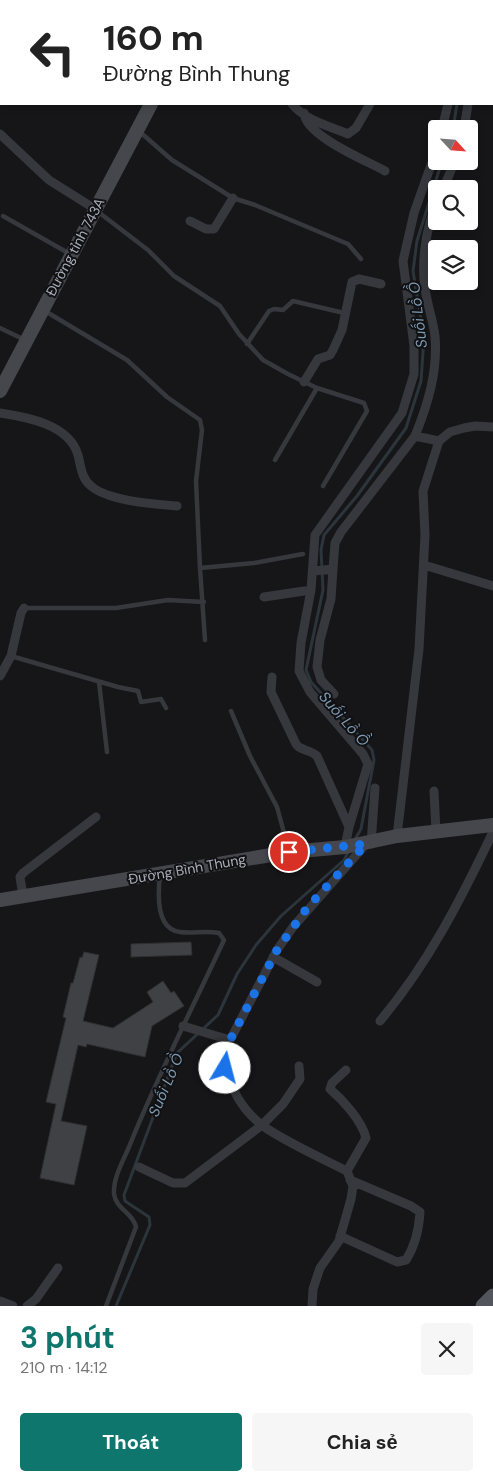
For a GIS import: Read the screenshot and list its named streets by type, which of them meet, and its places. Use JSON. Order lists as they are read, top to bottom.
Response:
{
  "streets": {
    "street": ["Đường tỉnh 743A", "Đường Bình Thung"]
  },
  "water": ["Suối Lồ Ồ"],
  "north": "bottom right",
  "page": {
    "turn": ["160 m", "Đường Bình Thung"],
    "heading": ["3 phút", "210 m · 14:12"],
    "buttons": ["Thoát", "Chia sẻ"]
  }
}
